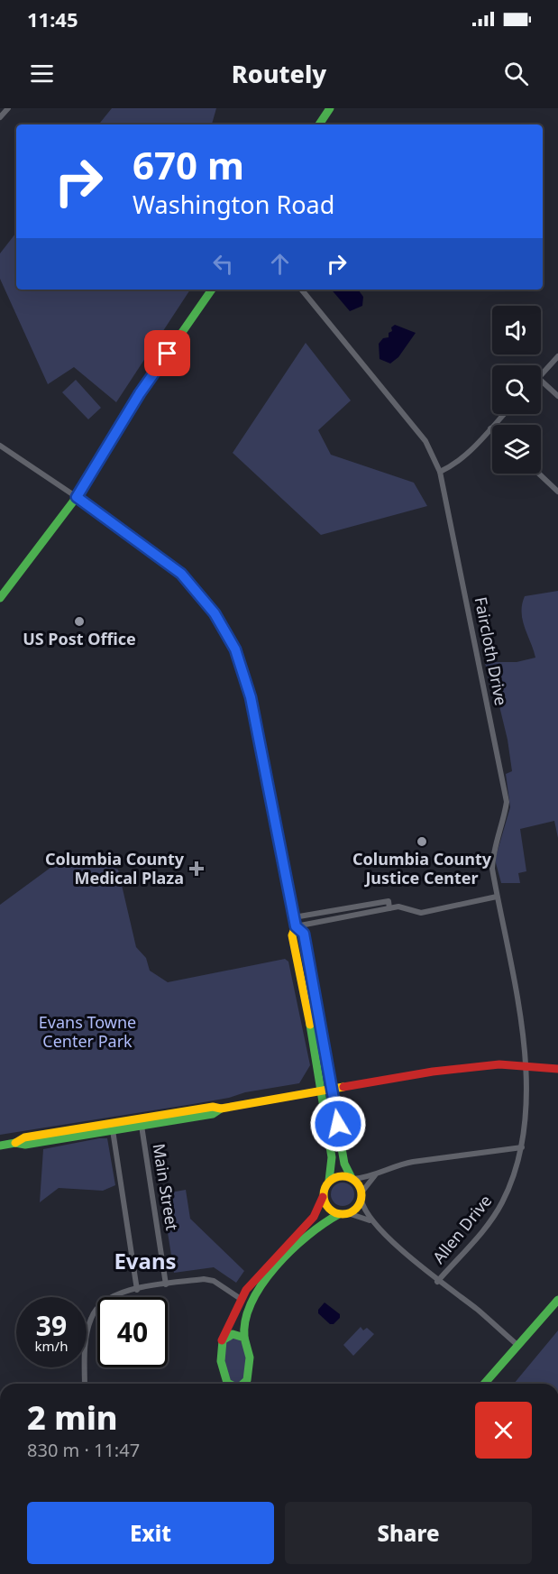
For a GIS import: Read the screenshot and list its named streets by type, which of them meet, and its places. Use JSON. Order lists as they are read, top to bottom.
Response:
{
  "streets": {
    "street": ["Faircloth Drive", "Main Street", "Allen Drive"]
  },
  "crossings": [
    ["Faircloth Drive", "Allen Drive"]
  ],
  "districts": ["Evans"],
  "parks": ["Evans Towne Center Park"],
  "places": {
    "other": ["US Post Office", "Columbia County Justice Center"],
    "health": ["Columbia County Medical Plaza"]
  },
  "page": {
    "status": "11:45",
    "header": "Routely",
    "turn": ["670 m", "Washington Road"],
    "speed": "39 km/h",
    "limit": "40",
    "heading": ["2 min", "830 m · 11:47"],
    "buttons": ["Exit", "Share"]
  }
}
